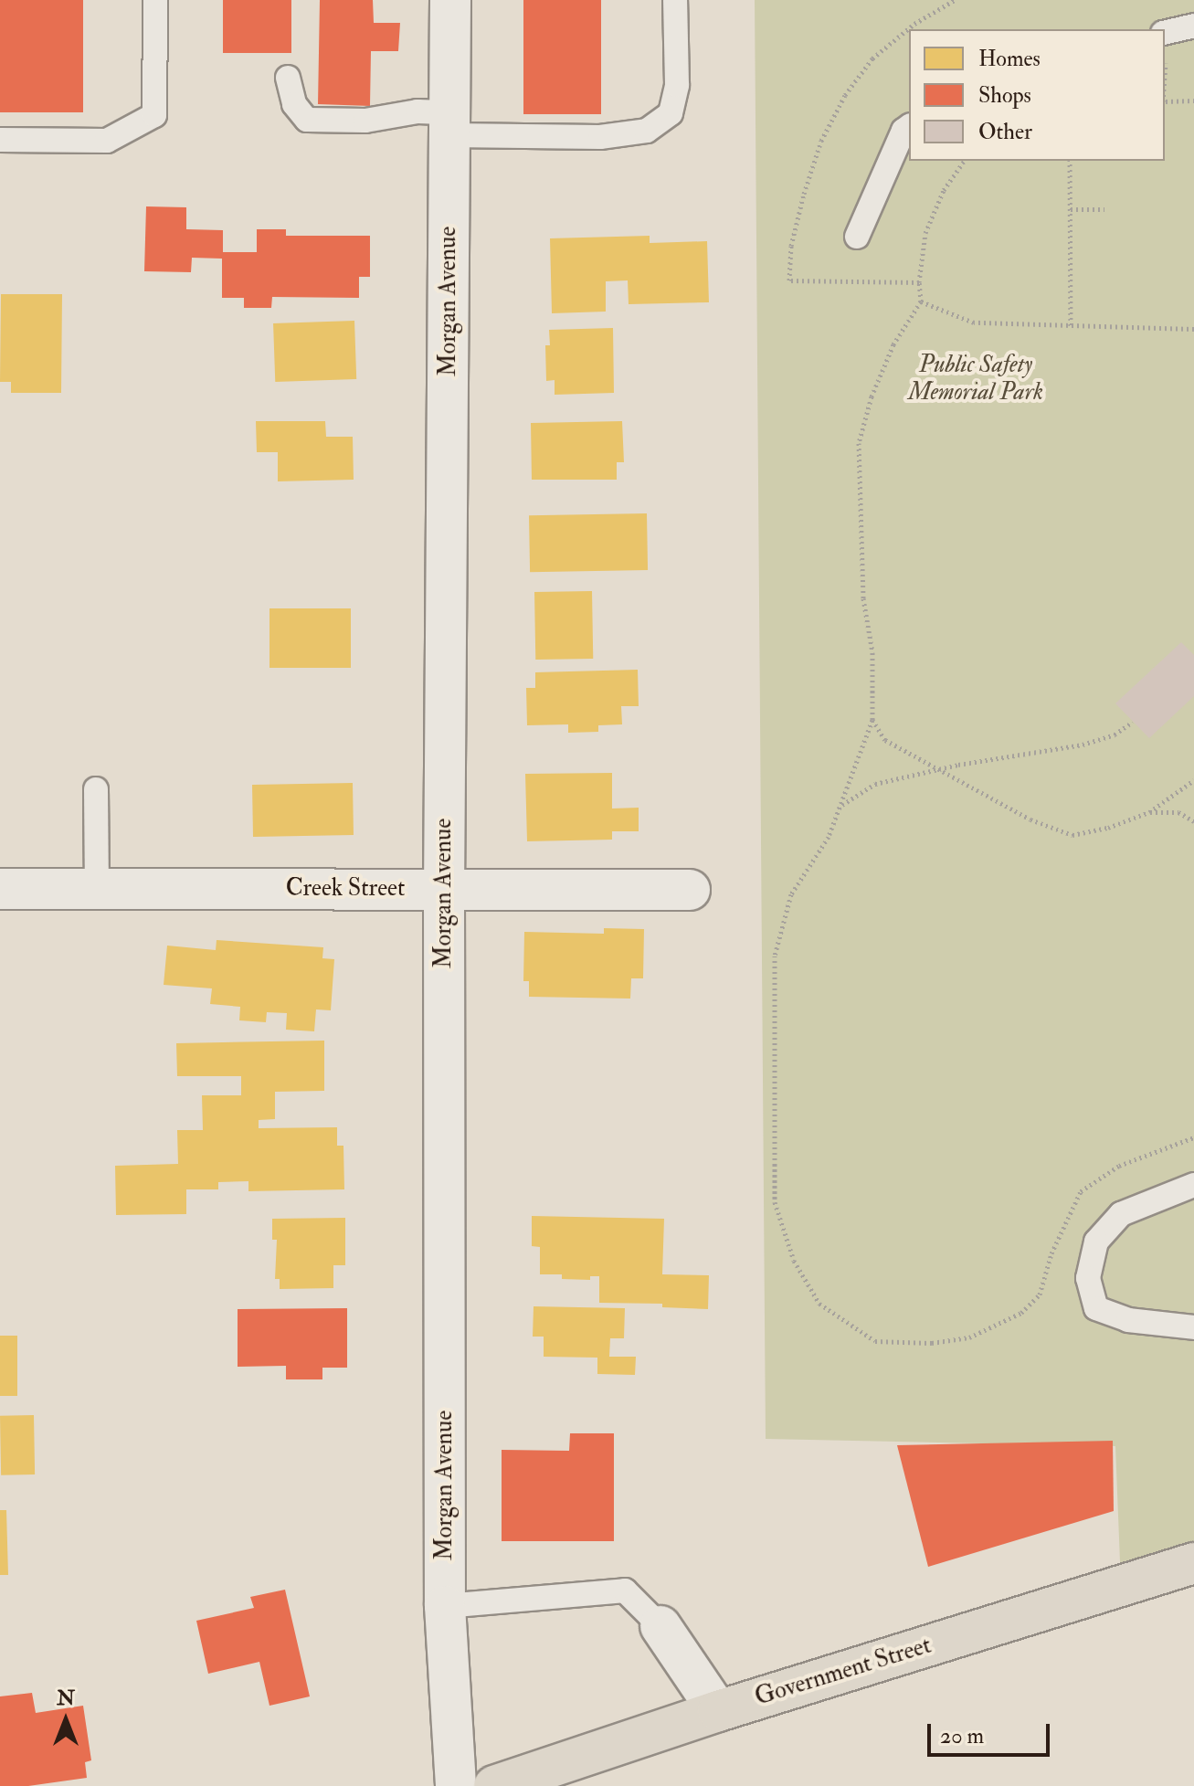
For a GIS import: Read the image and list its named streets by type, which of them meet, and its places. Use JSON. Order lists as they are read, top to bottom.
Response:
{
  "streets": {
    "main road": ["Government Street"],
    "street": ["Morgan Avenue", "Creek Street"]
  },
  "crossings": [
    ["Morgan Avenue", "Creek Street"]
  ],
  "parks": ["Public Safety Memorial Park"],
  "legend": ["Homes", "Shops", "Other"],
  "scale_bar": "20 m",
  "north": "top"
}
